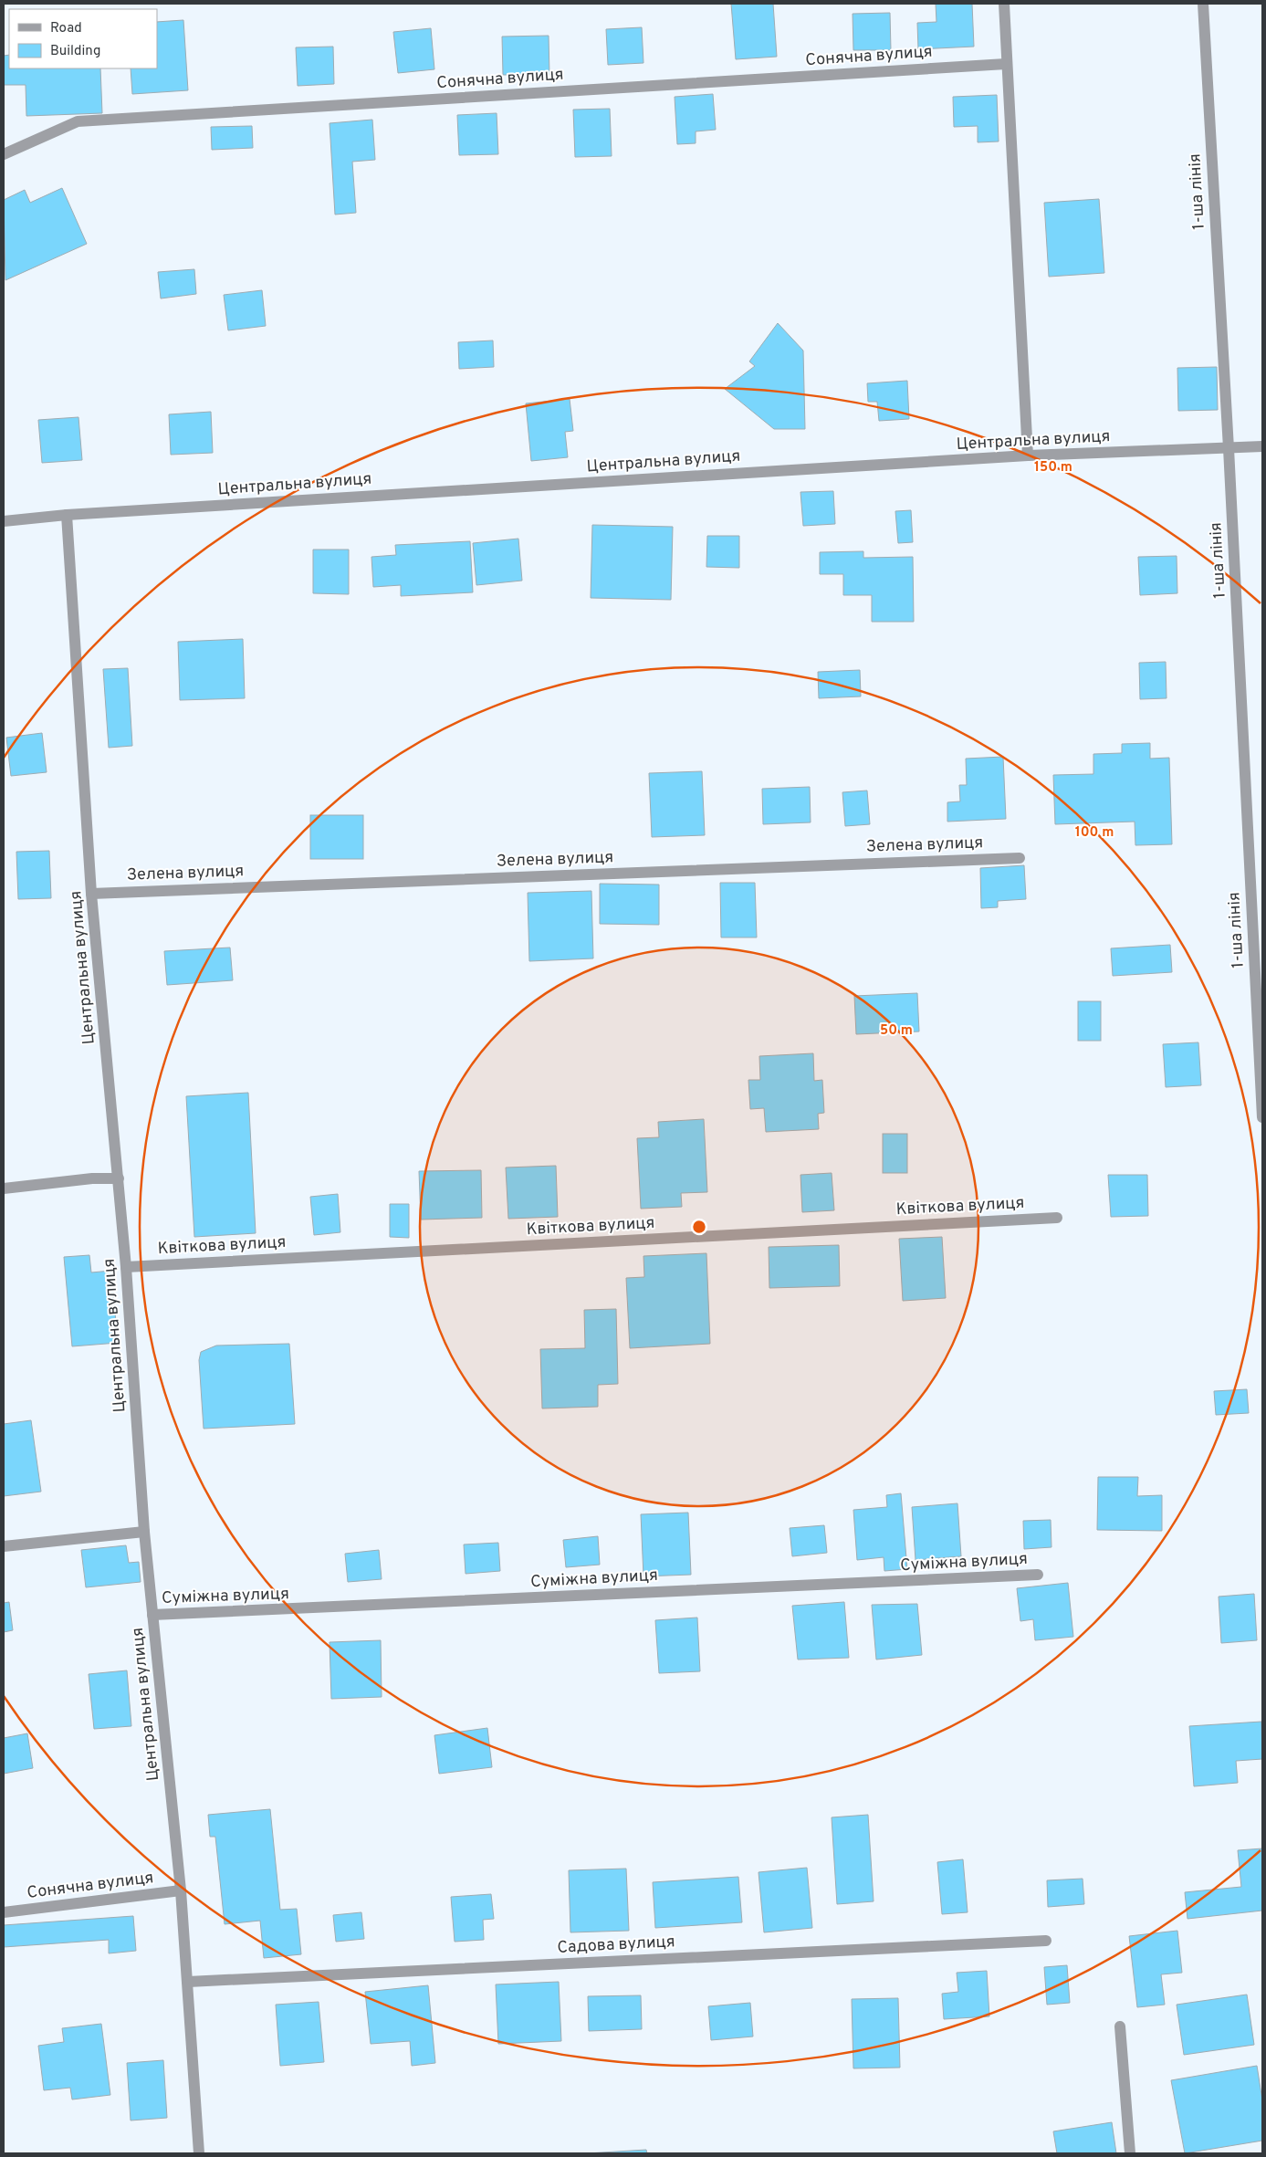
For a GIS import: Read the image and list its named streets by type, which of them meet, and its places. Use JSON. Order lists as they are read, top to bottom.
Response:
{
  "streets": {
    "street": [
      "Сонячна вулиця",
      "1-ша лінія",
      "Центральна вулиця",
      "Зелена вулиця",
      "Квіткова вулиця",
      "Суміжна вулиця",
      "Садова вулиця"
    ]
  },
  "crossings": [
    ["Сонячна вулиця", "Центральна вулиця"],
    ["1-ша лінія", "Центральна вулиця"],
    ["Центральна вулиця", "Зелена вулиця"],
    ["Центральна вулиця", "Квіткова вулиця"],
    ["Центральна вулиця", "Суміжна вулиця"],
    ["Центральна вулиця", "Садова вулиця"]
  ],
  "legend": ["Road", "Building"],
  "rings": ["150 m", "100 m", "50 m"]
}
